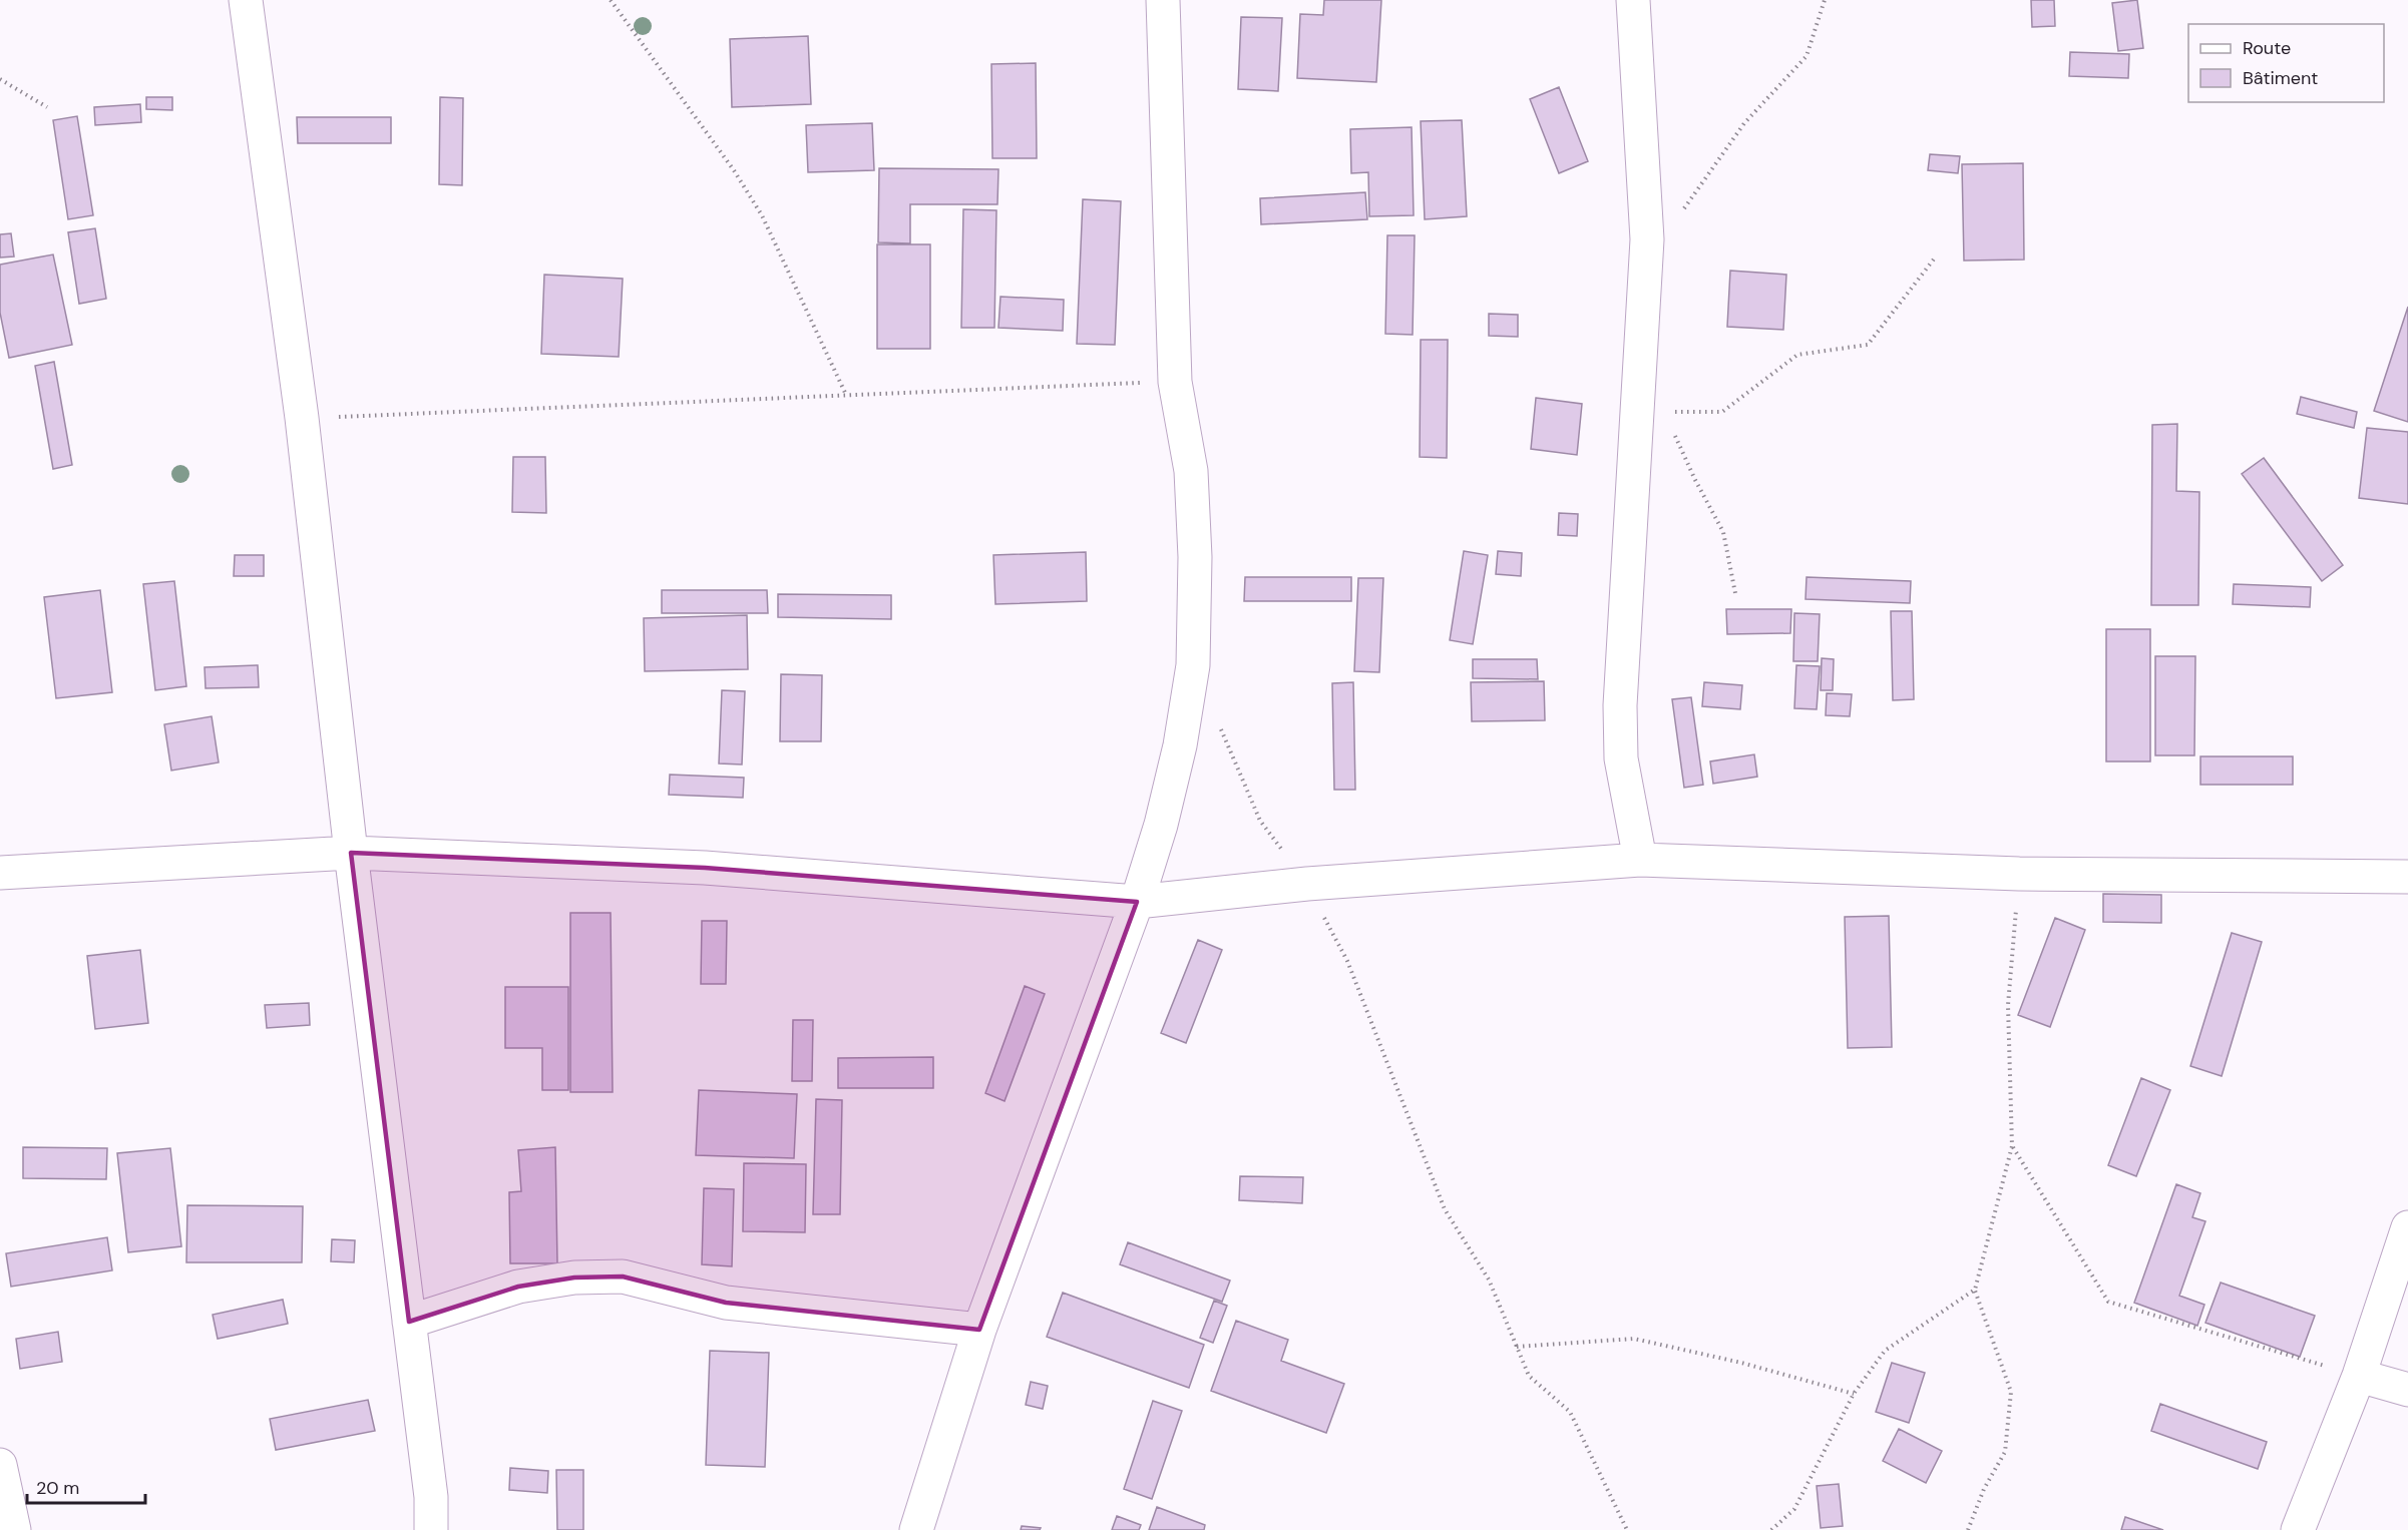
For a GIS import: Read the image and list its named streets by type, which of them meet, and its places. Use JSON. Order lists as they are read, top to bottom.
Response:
{
  "legend": ["Route", "Bâtiment"],
  "scale_bar": "20 m"
}
